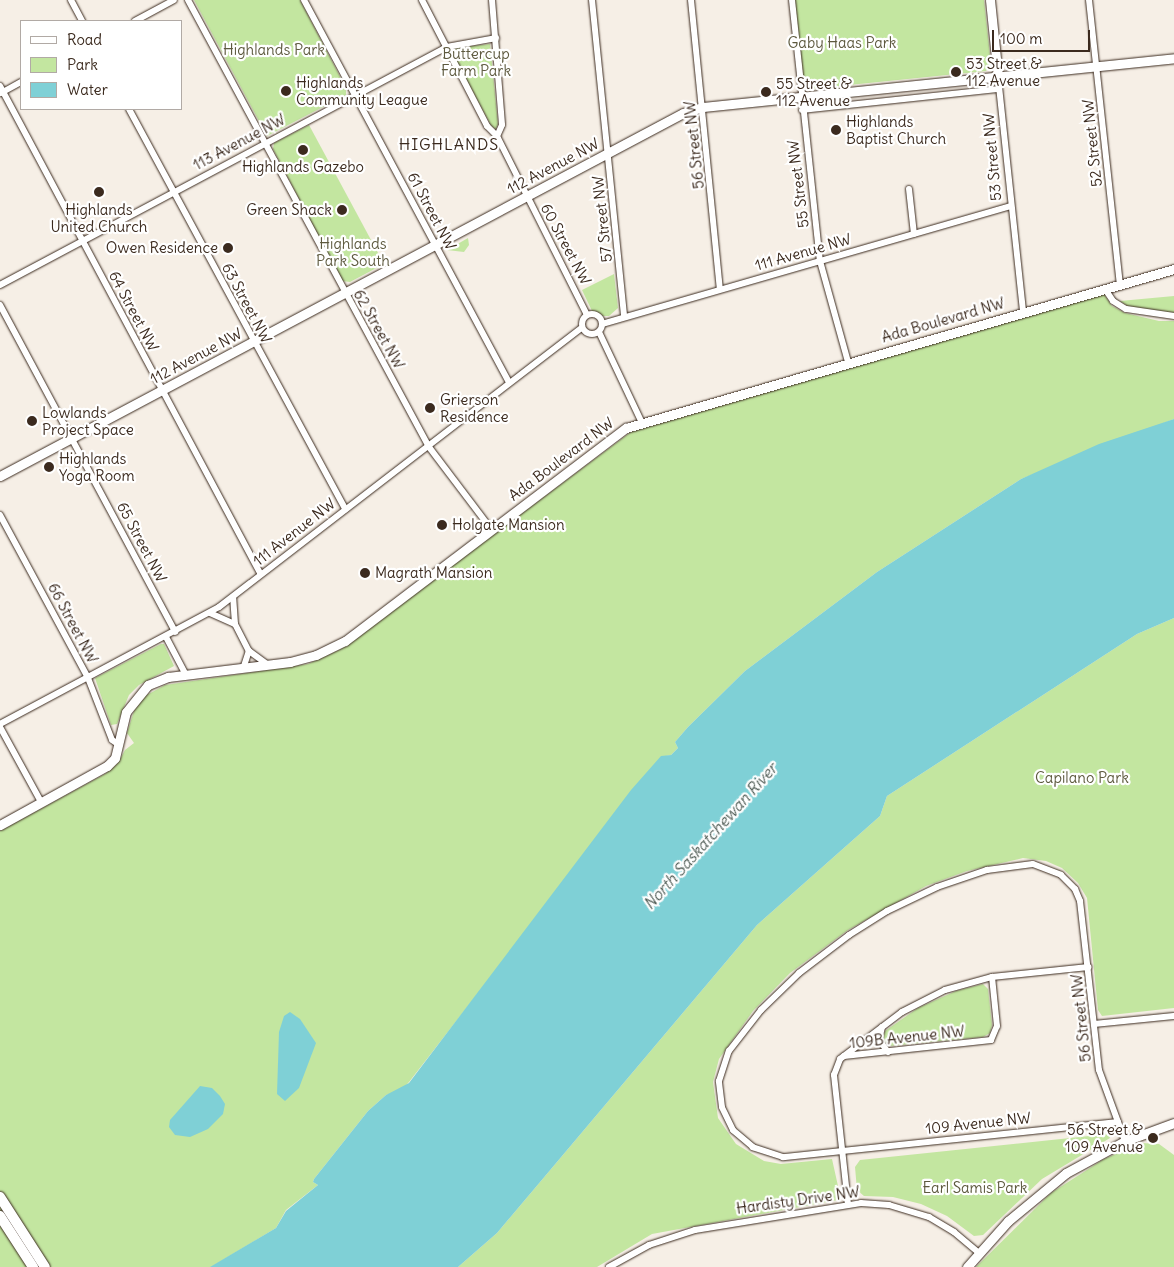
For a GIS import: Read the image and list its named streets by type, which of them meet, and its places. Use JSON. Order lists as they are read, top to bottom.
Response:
{
  "streets": {
    "street": [
      "113 Avenue NW",
      "52 Street NW",
      "56 Street NW",
      "53 Street NW",
      "112 Avenue NW",
      "55 Street NW",
      "61 Street NW",
      "57 Street NW",
      "60 Street NW",
      "111 Avenue NW",
      "63 Street NW",
      "64 Street NW",
      "Ada Boulevard NW",
      "62 Street NW",
      "65 Street NW",
      "66 Street NW",
      "109B Avenue NW",
      "109 Avenue NW",
      "Hardisty Drive NW"
    ]
  },
  "crossings": [
    ["113 Avenue NW", "61 Street NW"],
    ["113 Avenue NW", "60 Street NW"],
    ["113 Avenue NW", "63 Street NW"],
    ["113 Avenue NW", "64 Street NW"],
    ["113 Avenue NW", "62 Street NW"],
    ["52 Street NW", "112 Avenue NW"],
    ["52 Street NW", "Ada Boulevard NW"],
    ["56 Street NW", "112 Avenue NW"],
    ["56 Street NW", "111 Avenue NW"],
    ["56 Street NW", "109B Avenue NW"],
    ["56 Street NW", "109 Avenue NW"],
    ["53 Street NW", "112 Avenue NW"],
    ["53 Street NW", "111 Avenue NW"],
    ["53 Street NW", "Ada Boulevard NW"],
    ["112 Avenue NW", "55 Street NW"],
    ["112 Avenue NW", "61 Street NW"],
    ["112 Avenue NW", "57 Street NW"],
    ["112 Avenue NW", "60 Street NW"],
    ["112 Avenue NW", "63 Street NW"],
    ["112 Avenue NW", "64 Street NW"],
    ["112 Avenue NW", "62 Street NW"],
    ["112 Avenue NW", "65 Street NW"],
    ["55 Street NW", "111 Avenue NW"],
    ["55 Street NW", "Ada Boulevard NW"],
    ["61 Street NW", "111 Avenue NW"],
    ["57 Street NW", "111 Avenue NW"],
    ["60 Street NW", "111 Avenue NW"],
    ["111 Avenue NW", "63 Street NW"],
    ["111 Avenue NW", "64 Street NW"],
    ["111 Avenue NW", "62 Street NW"],
    ["111 Avenue NW", "65 Street NW"],
    ["111 Avenue NW", "66 Street NW"],
    ["Ada Boulevard NW", "62 Street NW"],
    ["Ada Boulevard NW", "66 Street NW"]
  ],
  "districts": ["HIGHLANDS"],
  "water": ["North Saskatchewan River"],
  "parks": [
    "Gaby Haas Park",
    "Highlands Park",
    "Buttercup Farm Park",
    "Highlands Park South",
    "Capilano Park",
    "Earl Samis Park"
  ],
  "places": [
    "53 Street & 112 Avenue",
    "Highlands Community League",
    "55 Street & 112 Avenue",
    "Highlands Baptist Church",
    "Highlands Gazebo",
    "Highlands United Church",
    "Green Shack",
    "Owen Residence",
    "Grierson Residence",
    "Lowlands Project Space",
    "Highlands Yoga Room",
    "Holgate Mansion",
    "Magrath Mansion",
    "56 Street & 109 Avenue"
  ],
  "legend": ["Road", "Park", "Water"],
  "scale_bar": "100 m"
}
